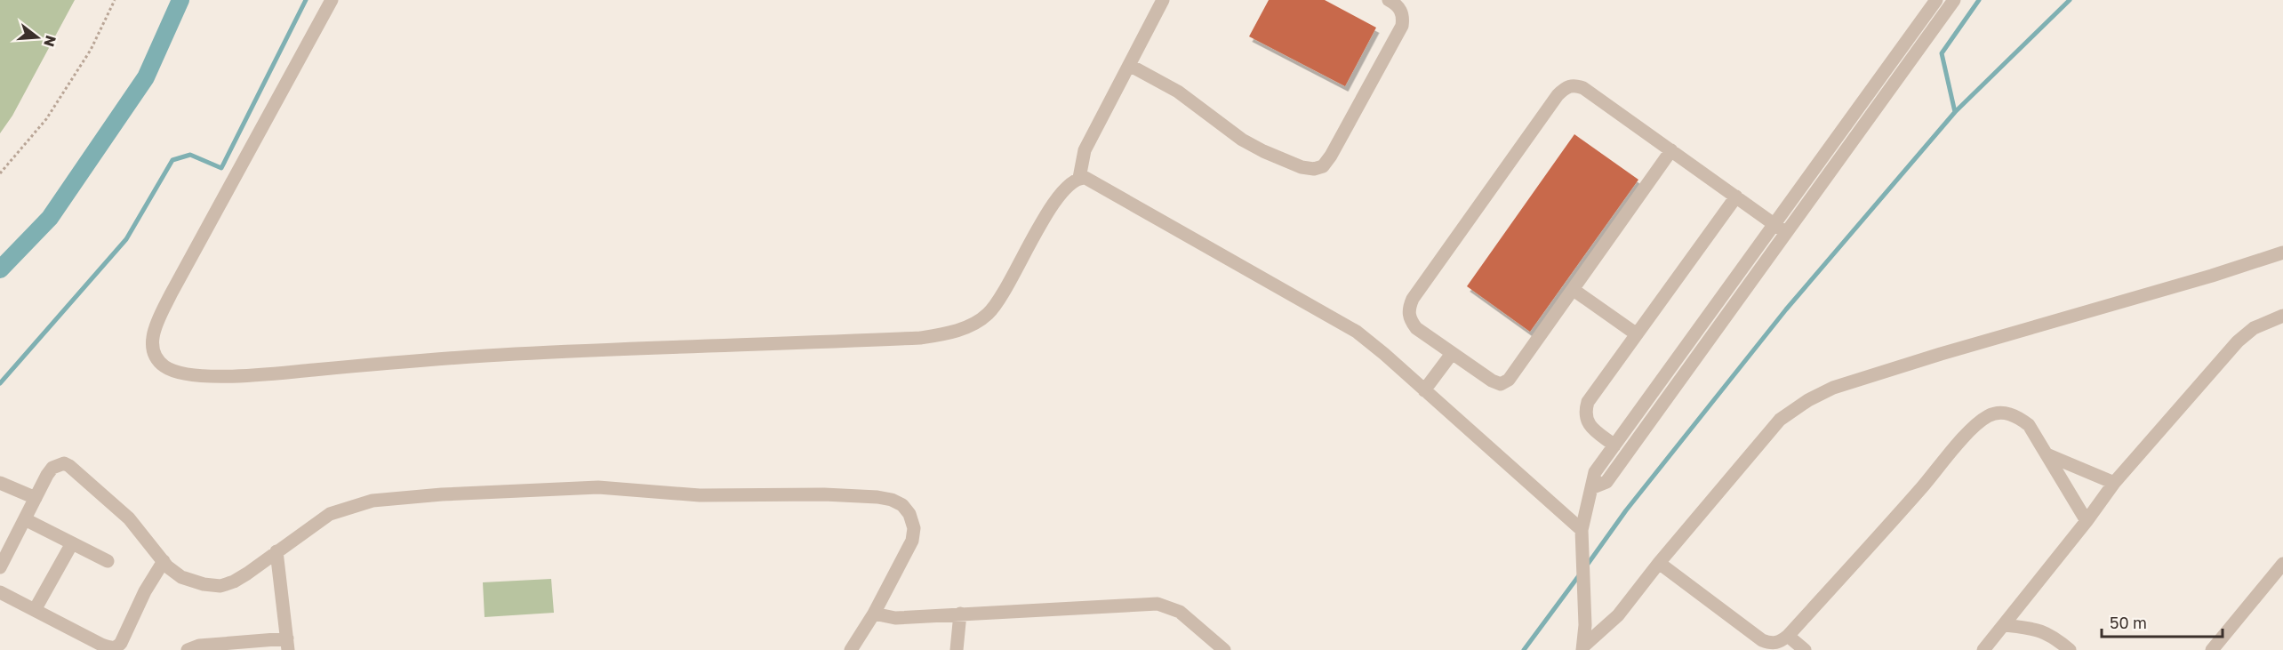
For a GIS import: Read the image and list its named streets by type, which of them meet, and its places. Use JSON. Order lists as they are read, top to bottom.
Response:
{
  "scale_bar": "50 m",
  "north": "right"
}
